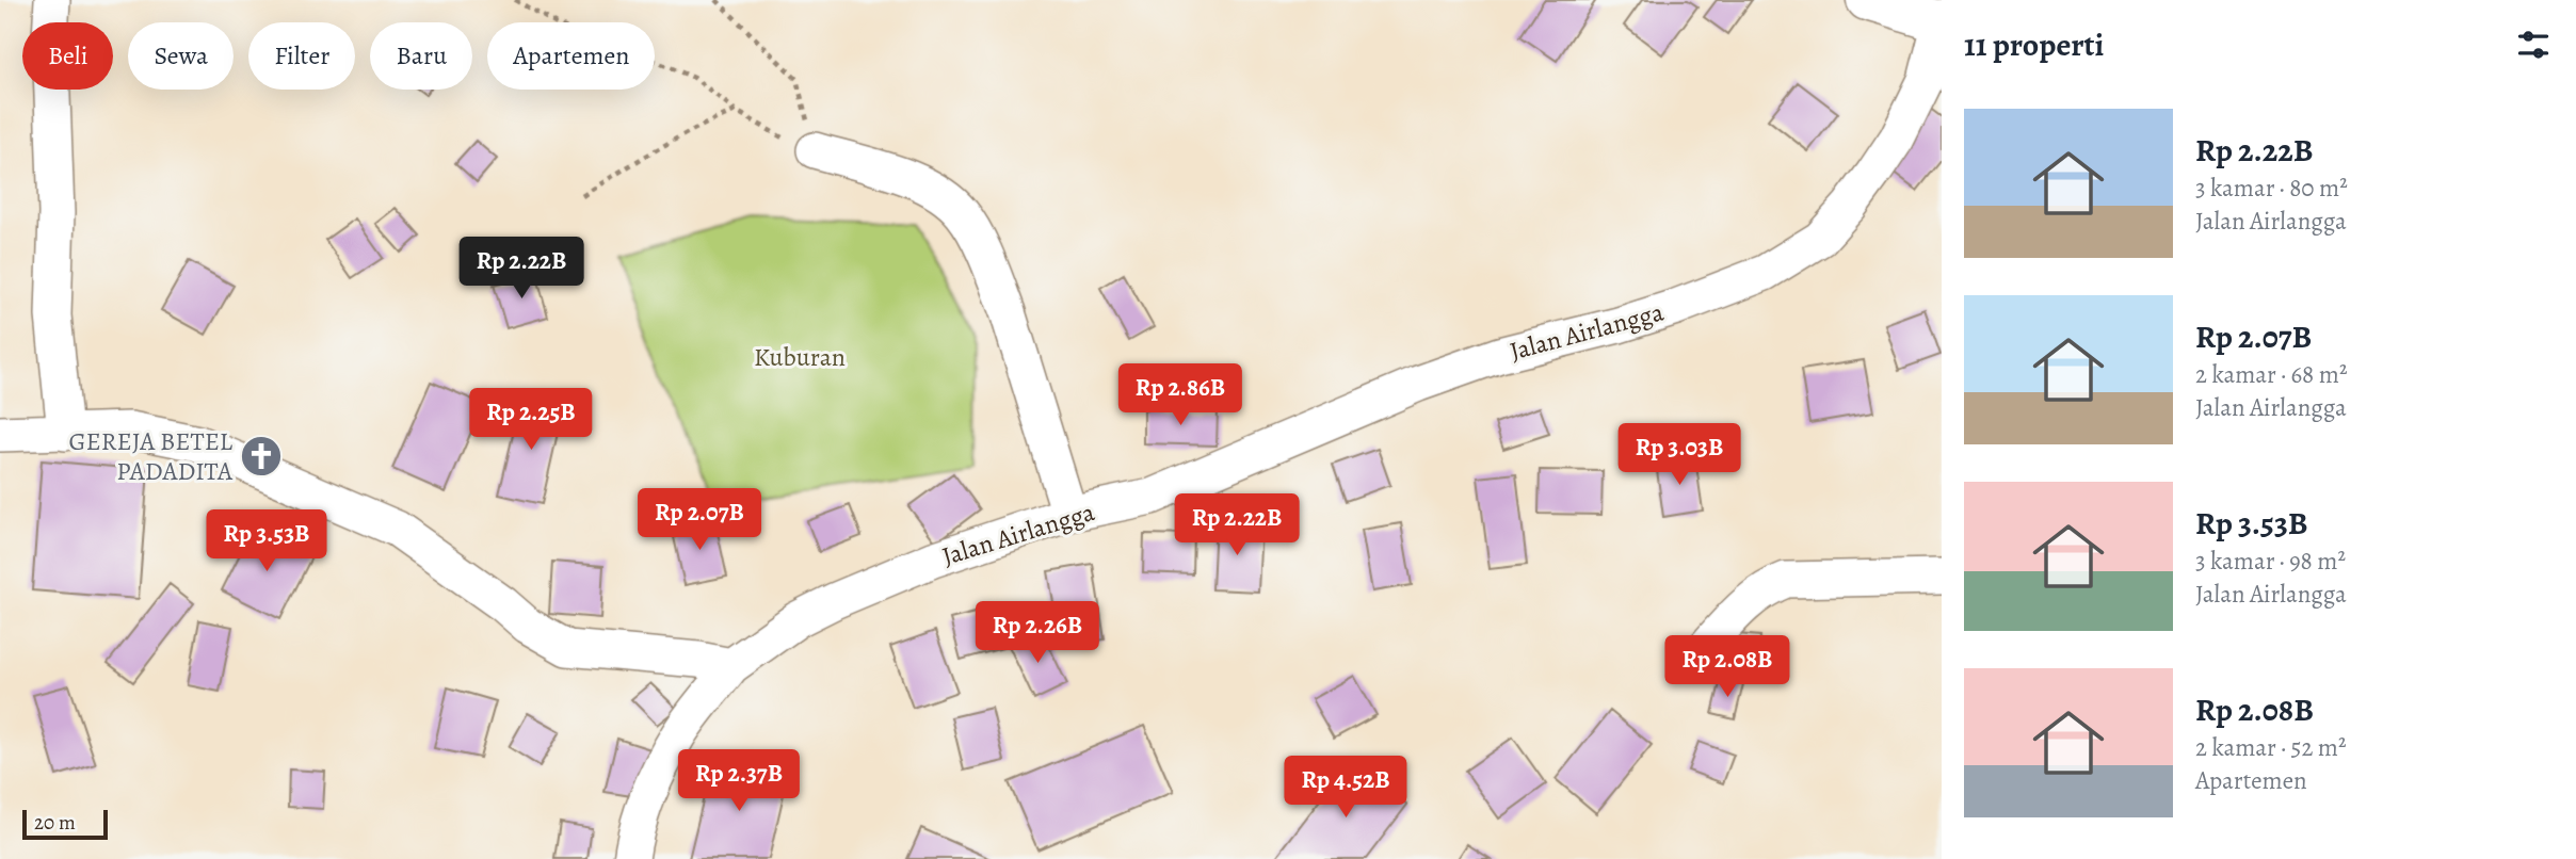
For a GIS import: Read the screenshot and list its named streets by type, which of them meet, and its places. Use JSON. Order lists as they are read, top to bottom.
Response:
{
  "streets": {
    "street": ["Jalan Airlangga"]
  },
  "parks": ["Kuburan"],
  "places": {
    "church": ["GEREJA BETEL PADADITA"]
  },
  "scale_bar": "20 m",
  "page": {
    "heading": "11 properti",
    "chip": [
      "Beli",
      "Sewa",
      "Filter",
      "Baru",
      "Apartemen"
    ],
    "list": [
      {
        "name": "Rp 2.22B",
        "note": "3 kamar · 80 m² · Jalan Airlangga"
      },
      {
        "name": "Rp 2.07B",
        "note": "2 kamar · 68 m² · Jalan Airlangga"
      },
      {
        "name": "Rp 3.53B",
        "note": "3 kamar · 98 m² · Jalan Airlangga"
      },
      {
        "name": "Rp 2.08B",
        "note": "2 kamar · 52 m² · Apartemen"
      }
    ],
    "price": [
      "Rp 2.22B",
      "Rp 2.86B",
      "Rp 2.25B",
      "Rp 3.03B",
      "Rp 2.07B",
      "Rp 2.22B",
      "Rp 3.53B",
      "Rp 2.26B",
      "Rp 2.08B",
      "Rp 2.37B",
      "Rp 4.52B"
    ],
    "scale": "20 m"
  }
}
